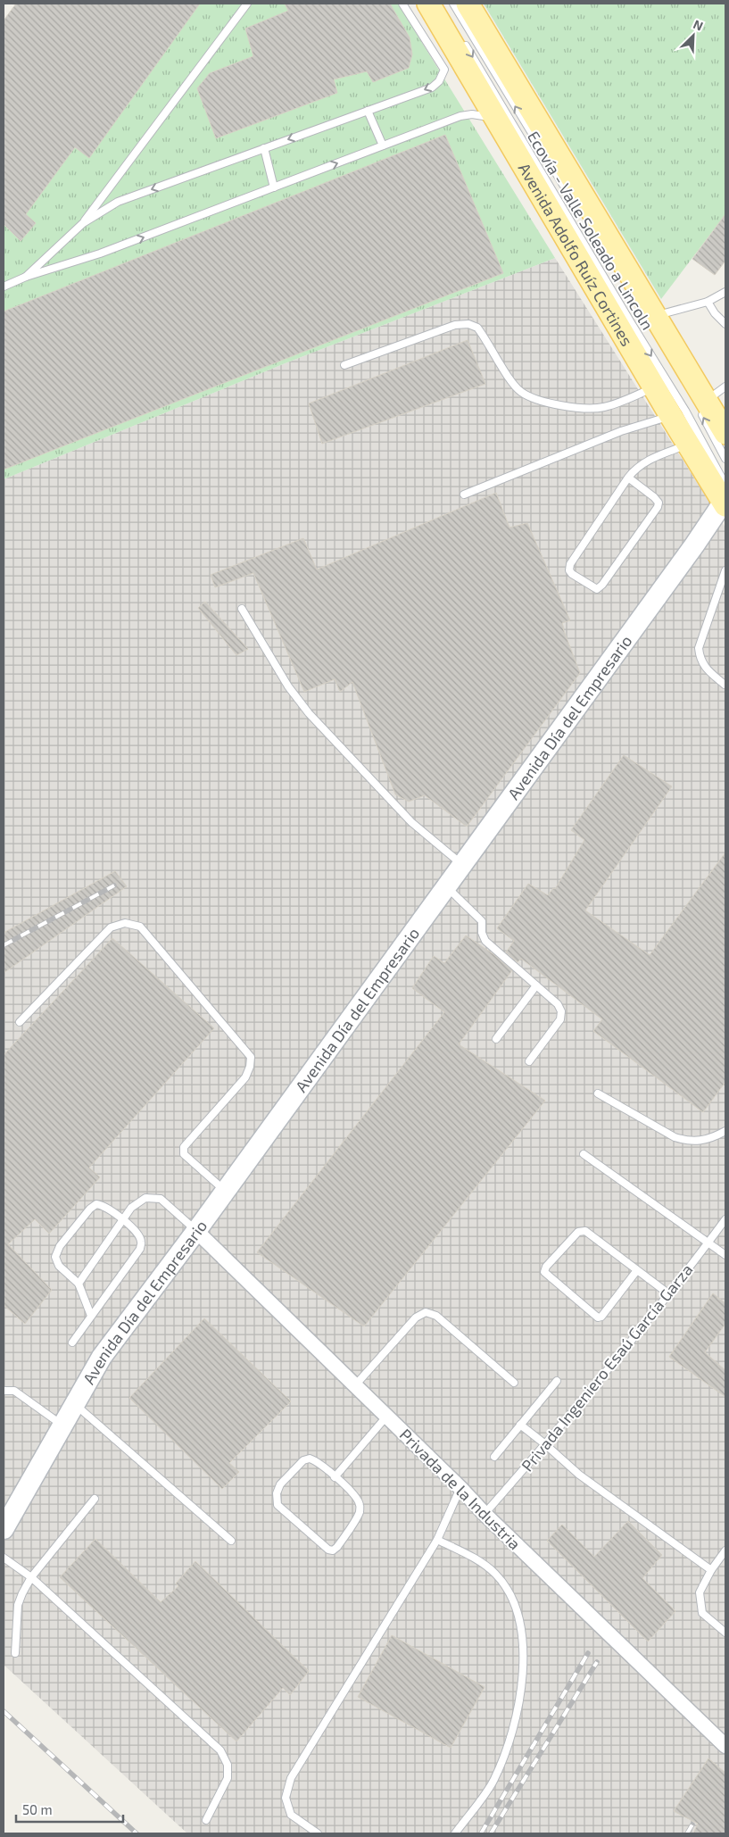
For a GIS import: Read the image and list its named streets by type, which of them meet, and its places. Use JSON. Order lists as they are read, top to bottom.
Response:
{
  "streets": {
    "main road": ["Avenida Adolfo Ruíz Cortines"],
    "street": ["Avenida Día del Empresario", "Privada de la Industria"],
    "lane": ["Ecovía - Valle Soleado a Lincoln", "Privada Ingeniero Esaú García Garza"]
  },
  "crossings": [
    ["Avenida Adolfo Ruíz Cortines", "Avenida Día del Empresario"],
    ["Avenida Día del Empresario", "Privada de la Industria"],
    ["Privada Ingeniero Esaú García Garza", "Privada de la Industria"]
  ],
  "scale_bar": "50 m",
  "north": "top right"
}
